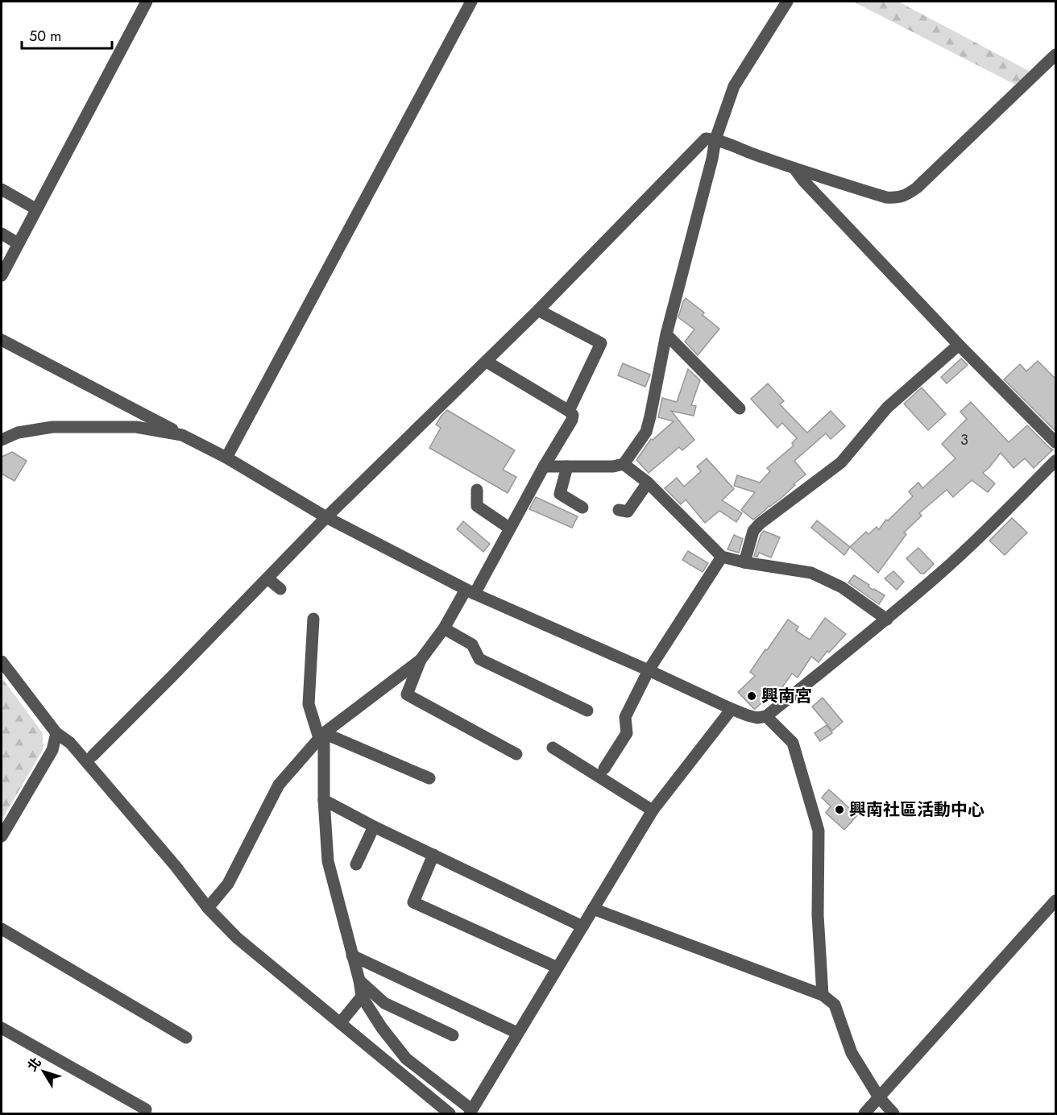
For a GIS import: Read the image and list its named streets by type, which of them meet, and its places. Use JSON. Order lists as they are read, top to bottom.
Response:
{
  "places": ["興南宮", "興南社區活動中心"],
  "house_numbers": ["3"],
  "scale_bar": "50 m",
  "north": "top left"
}
